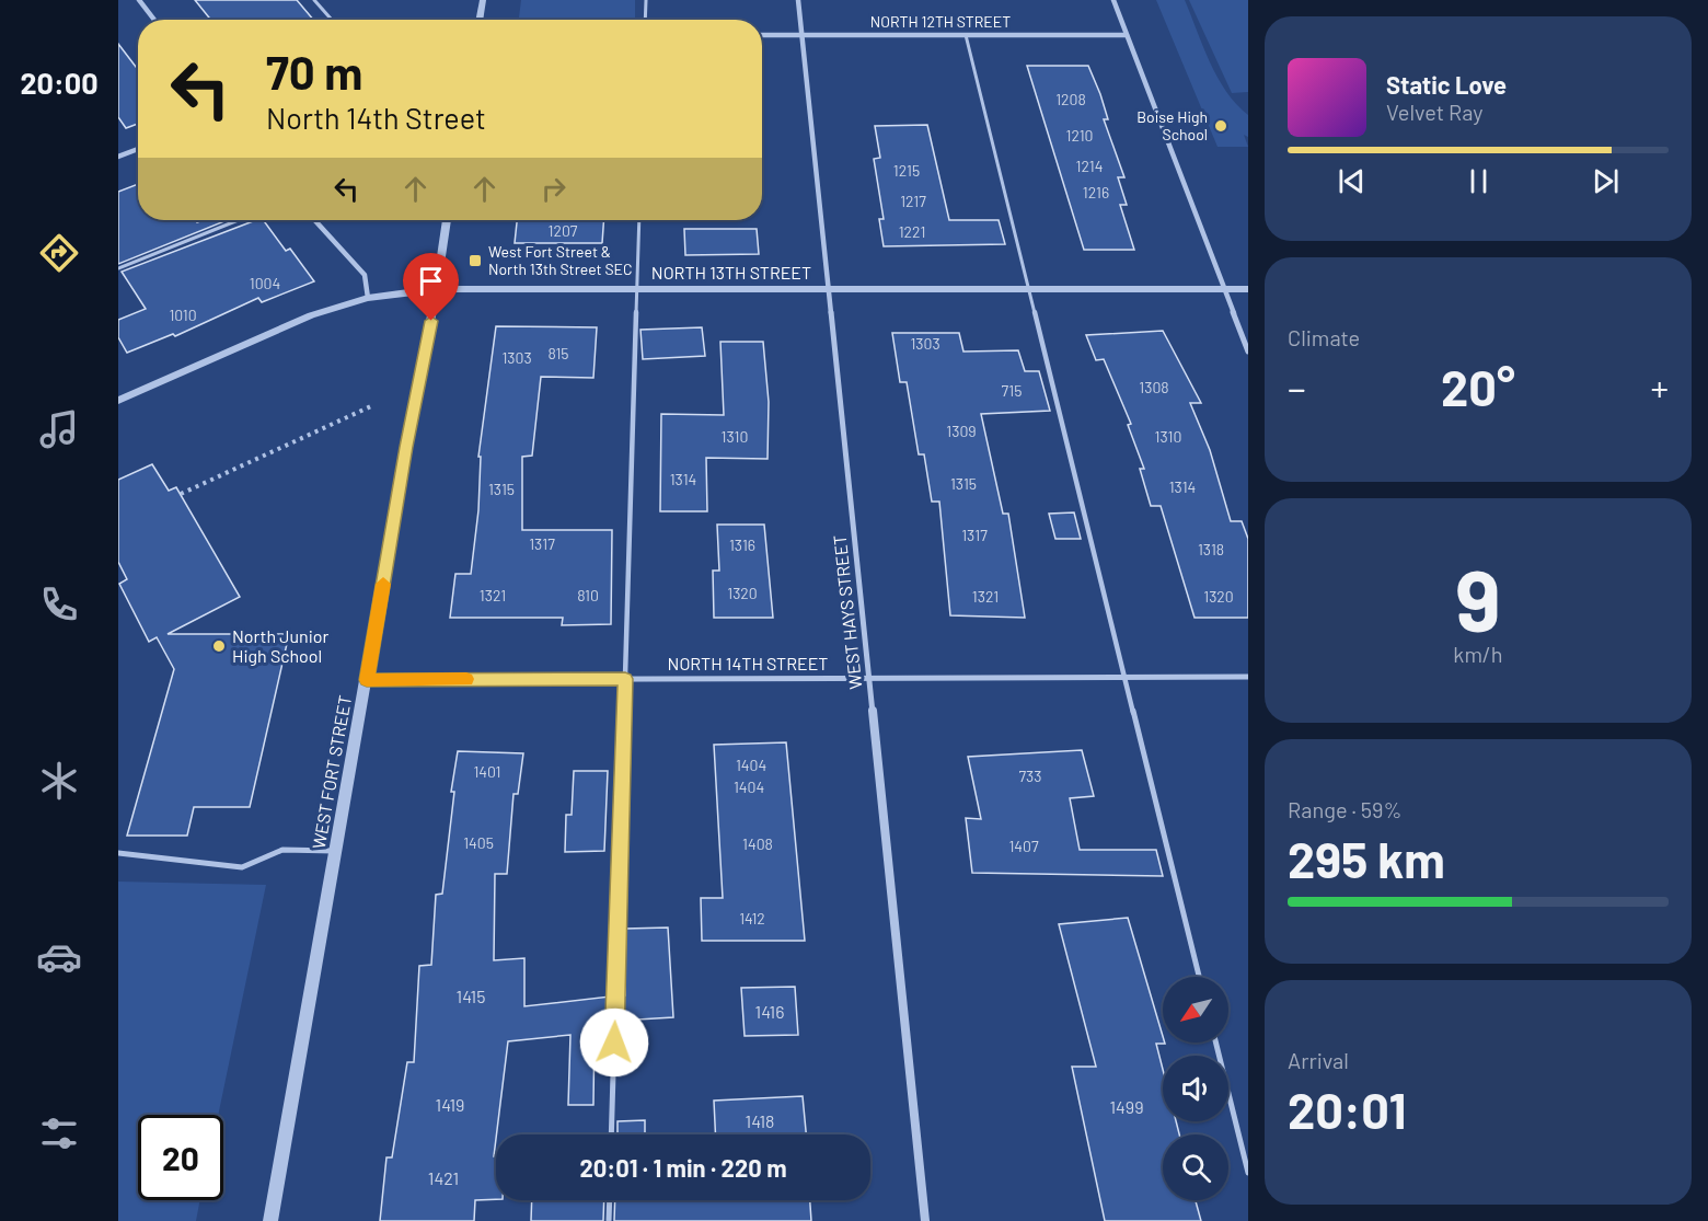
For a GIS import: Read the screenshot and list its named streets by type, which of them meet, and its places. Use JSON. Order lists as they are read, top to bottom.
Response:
{
  "streets": {
    "street": [
      "NORTH 12TH STREET",
      "NORTH 13TH STREET",
      "WEST HAYS STREET",
      "NORTH 14TH STREET",
      "WEST FORT STREET"
    ]
  },
  "crossings": [
    ["NORTH 12TH STREET", "WEST HAYS STREET"],
    ["NORTH 13TH STREET", "WEST HAYS STREET"],
    ["NORTH 13TH STREET", "WEST FORT STREET"],
    ["WEST HAYS STREET", "NORTH 14TH STREET"],
    ["NORTH 14TH STREET", "WEST FORT STREET"]
  ],
  "places": {
    "other": ["Boise High School", "North Junior High School"],
    "transit": ["West Fort Street & North 13th Street SEC"]
  },
  "house_numbers": [
    "1208",
    "1210",
    "1214",
    "1215",
    "1216",
    "1217",
    "1207",
    "1221",
    "1004",
    "1010",
    "1303",
    "815",
    "1303",
    "1308",
    "715",
    "1309",
    "1310",
    "1310",
    "1314",
    "1315",
    "1314",
    "1315",
    "1317",
    "1317",
    "1316",
    "1318",
    "1320",
    "1321",
    "810",
    "1321",
    "1320",
    "1404",
    "1401",
    "733",
    "1404",
    "1405",
    "1408",
    "1407",
    "1412",
    "1415",
    "1416",
    "1419",
    "1499",
    "1418",
    "1421"
  ],
  "north": "bottom left",
  "page": {
    "tabs": "20:00",
    "turn": ["70 m", "North 14th Street"],
    "song": ["Static Love", "Velvet Ray"],
    "tile": [
      "Climate",
      ["9", "km/h"],
      ["Range · 59%", "295 km"],
      ["Arrival", "20:01"]
    ],
    "heat": ["−", "20°", "+"],
    "limit": "20",
    "trip": "20:01 · 1 min · 220 m"
  }
}
